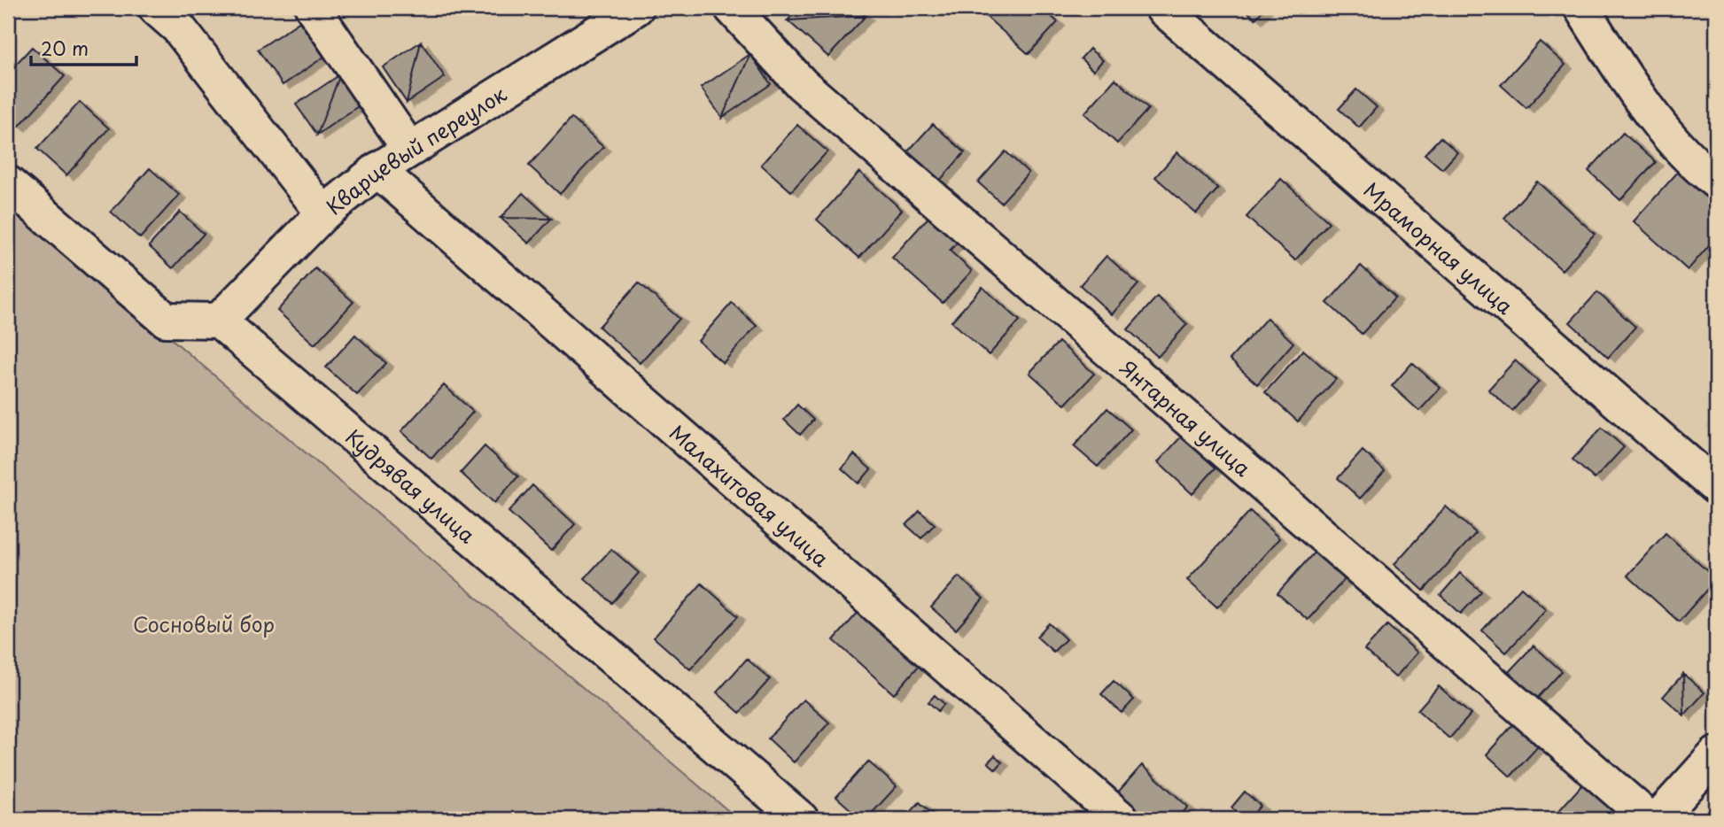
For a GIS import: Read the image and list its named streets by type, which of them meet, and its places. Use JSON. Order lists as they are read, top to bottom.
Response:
{
  "streets": {
    "street": [
      "Кварцевый переулок",
      "Мраморная улица",
      "Янтарная улица",
      "Кудрявая улица",
      "Малахитовая улица"
    ]
  },
  "crossings": [
    ["Кварцевый переулок", "Кудрявая улица"],
    ["Кварцевый переулок", "Малахитовая улица"]
  ],
  "parks": ["Сосновый бор"],
  "scale_bar": "20 m"
}
